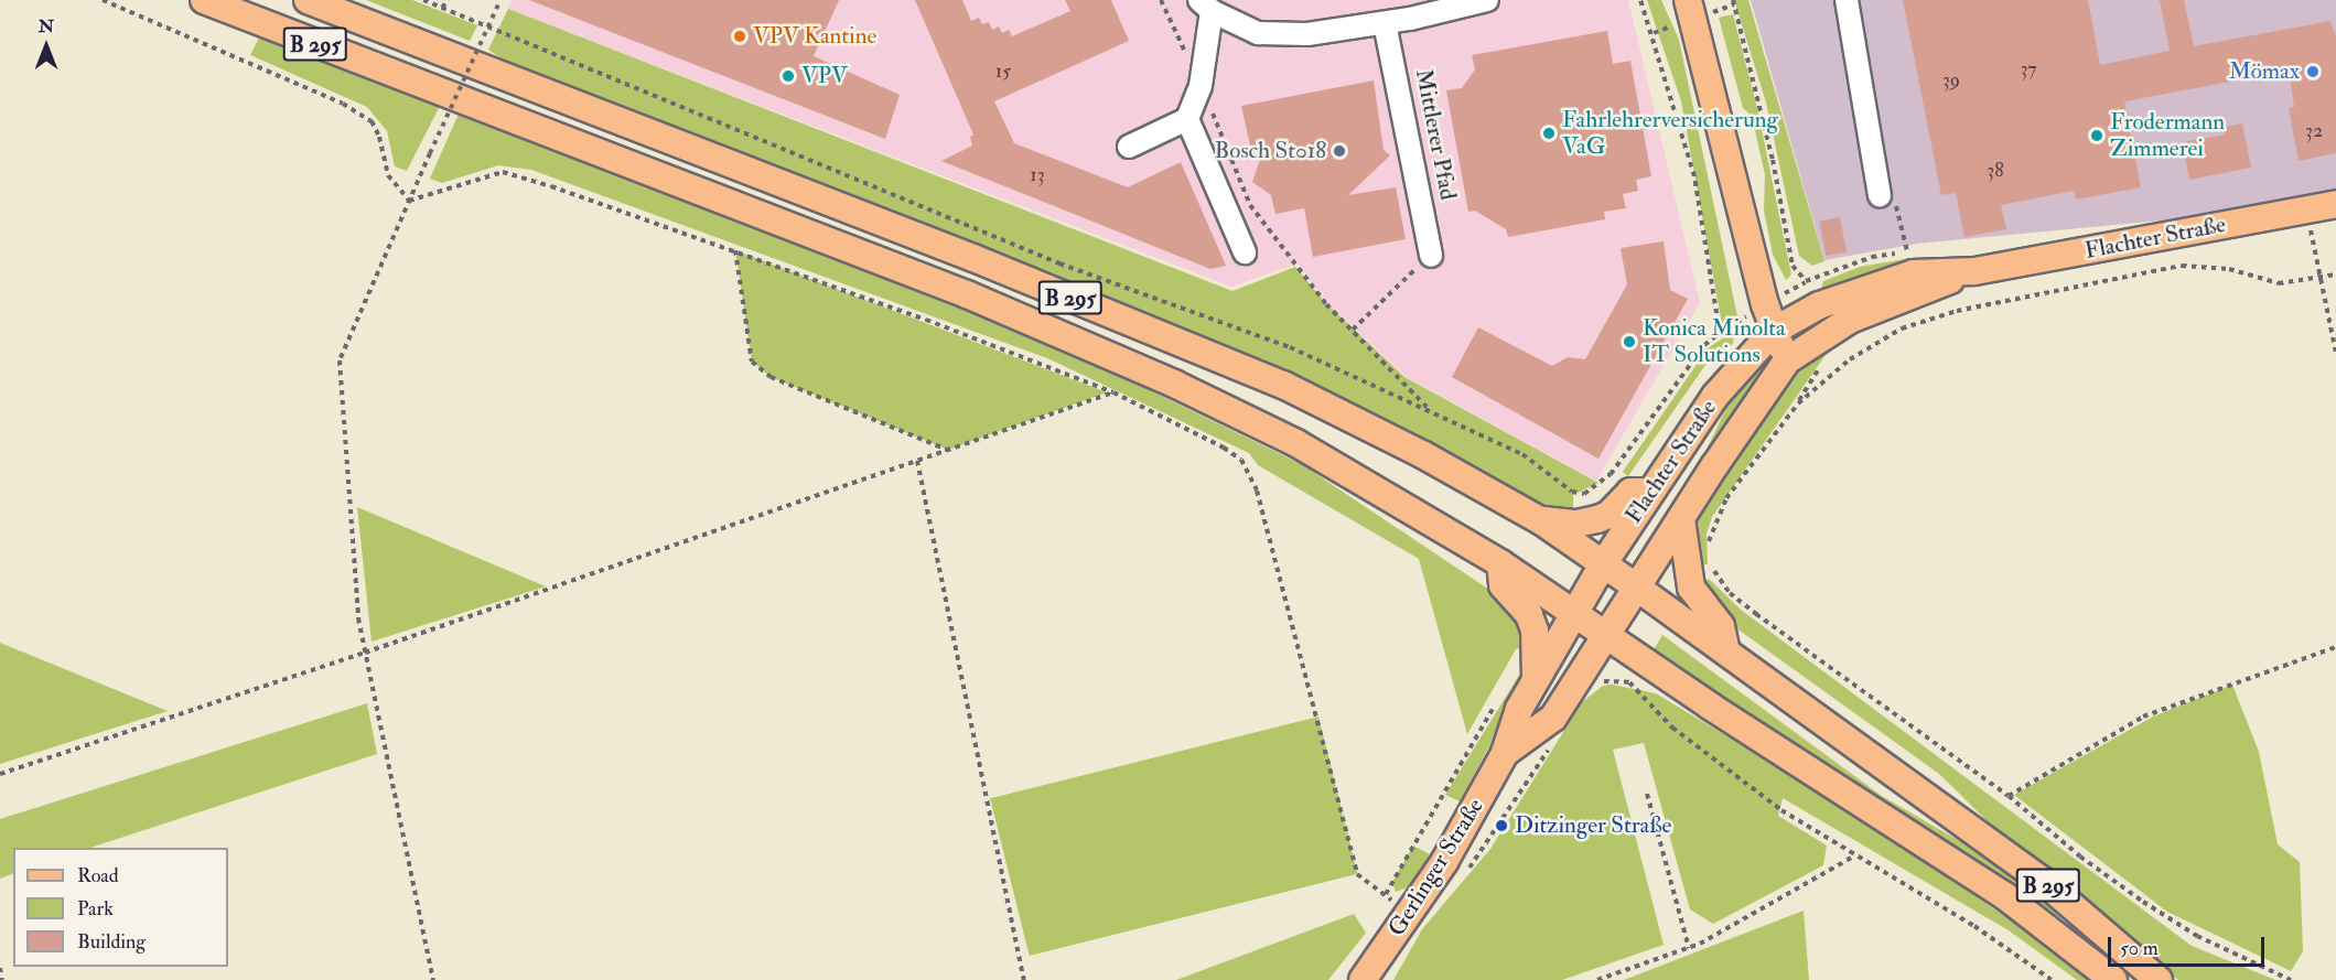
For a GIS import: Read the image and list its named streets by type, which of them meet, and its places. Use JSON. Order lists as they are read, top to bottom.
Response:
{
  "streets": {
    "main road": ["B 295", "Flachter Straße", "Gerlinger Straße"],
    "street": ["Mittlerer Pfad"]
  },
  "crossings": [
    ["B 295", "Flachter Straße"],
    ["B 295", "Gerlinger Straße"],
    ["Flachter Straße", "Gerlinger Straße"]
  ],
  "places": [
    "VPV Kantine",
    "Mömax",
    "VPV",
    "Fahrlehrerversicherung VaG",
    "Frodermann Zimmerei",
    "Bosch St018",
    "Konica Minolta IT Solutions",
    "Ditzinger Straße"
  ],
  "house_numbers": [
    "37",
    "15",
    "39",
    "32",
    "38",
    "13"
  ],
  "legend": ["Road", "Park", "Building"],
  "scale_bar": "50 m",
  "north": "top"
}
